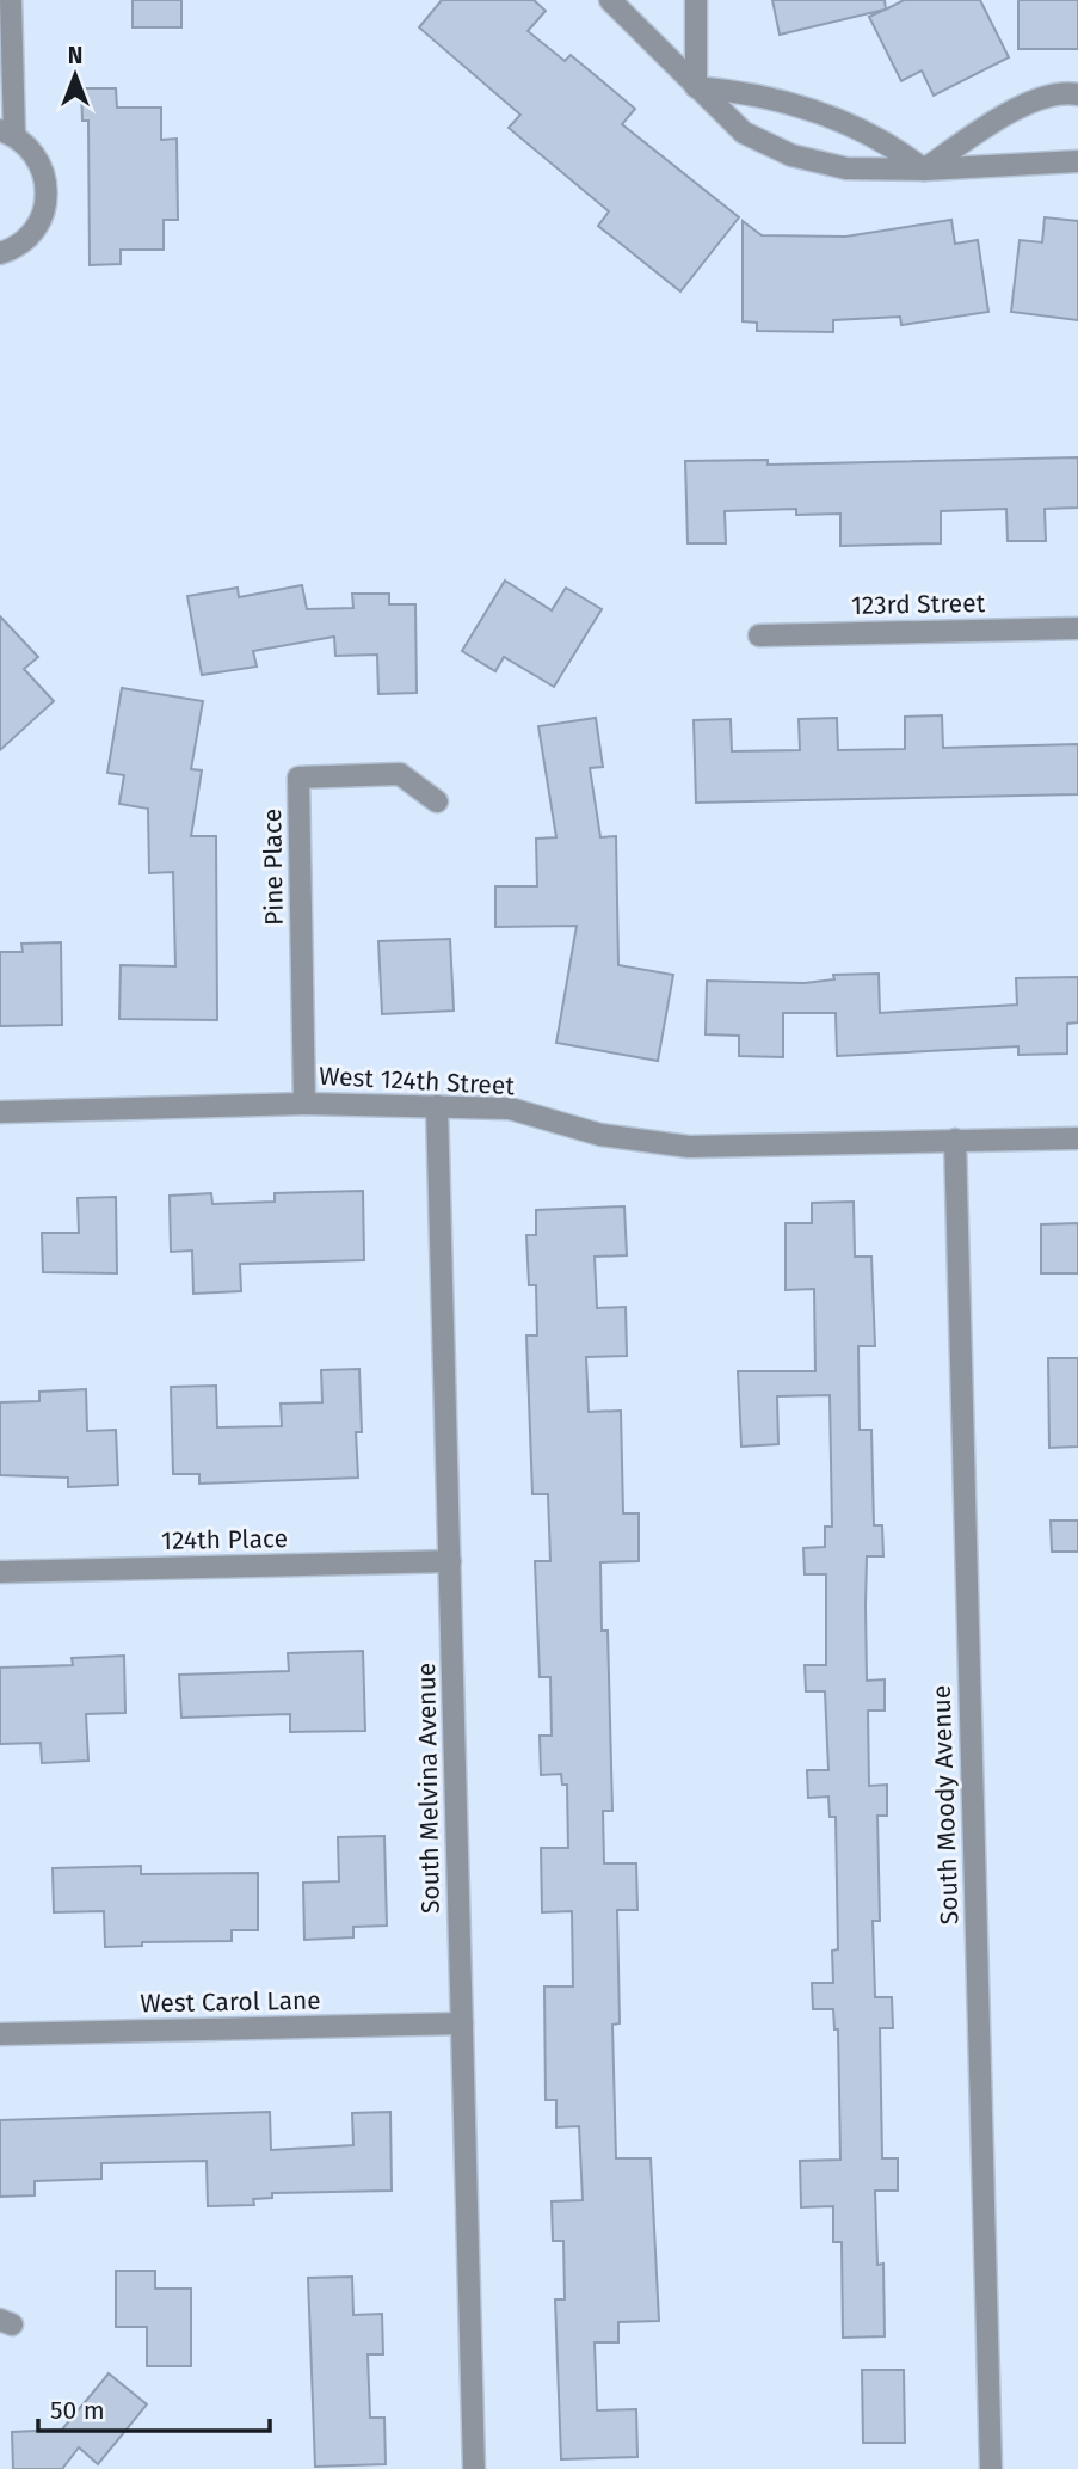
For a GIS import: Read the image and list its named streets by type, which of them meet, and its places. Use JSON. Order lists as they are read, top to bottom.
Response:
{
  "streets": {
    "street": [
      "123rd Street",
      "Pine Place",
      "West 124th Street",
      "124th Place",
      "South Melvina Avenue",
      "South Moody Avenue",
      "West Carol Lane"
    ]
  },
  "crossings": [
    ["Pine Place", "West 124th Street"],
    ["West 124th Street", "South Melvina Avenue"],
    ["West 124th Street", "South Moody Avenue"],
    ["124th Place", "South Melvina Avenue"],
    ["South Melvina Avenue", "West Carol Lane"]
  ],
  "scale_bar": "50 m",
  "north": "top"
}
